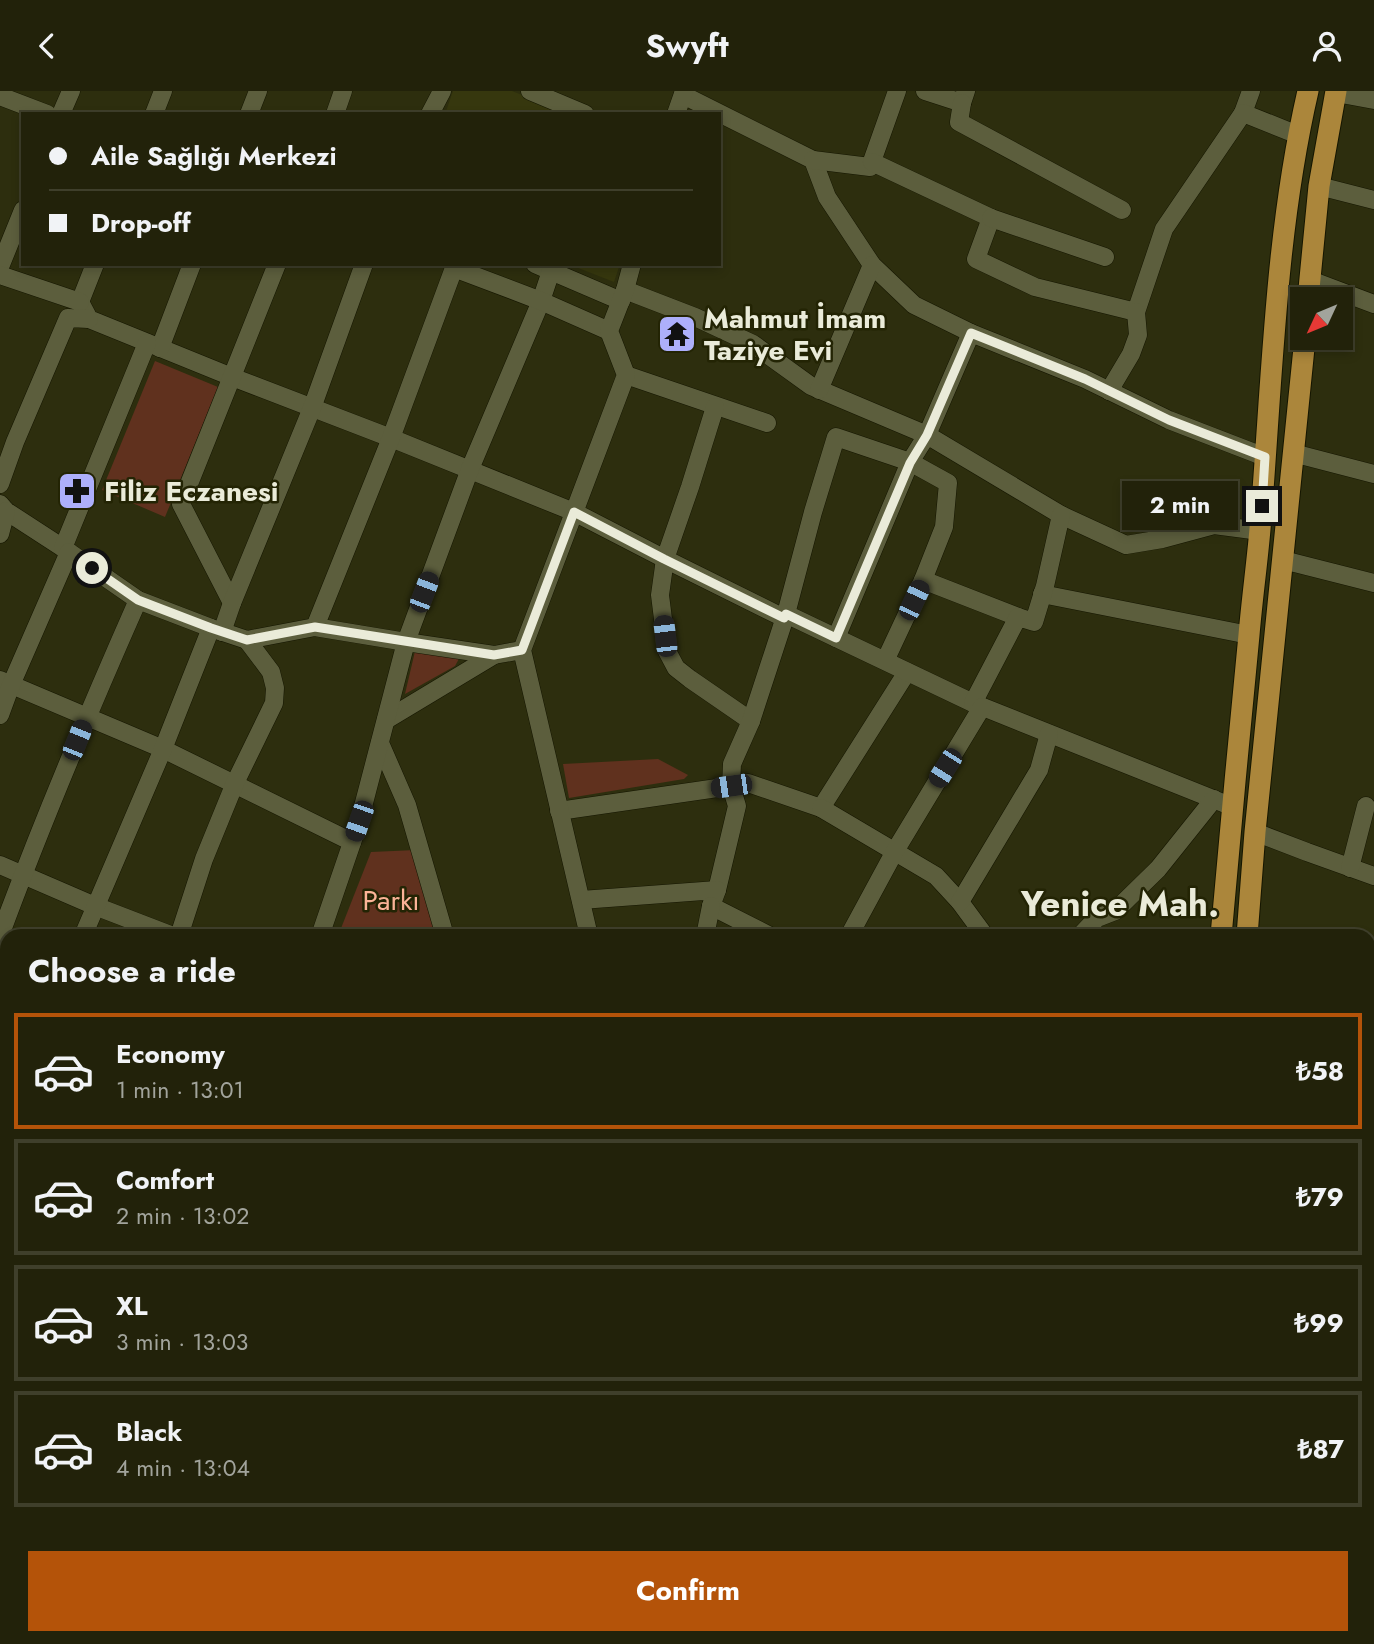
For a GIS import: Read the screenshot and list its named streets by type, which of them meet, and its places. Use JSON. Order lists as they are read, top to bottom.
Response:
{
  "districts": ["Yenice Mah."],
  "parks": ["Parkı"],
  "places": {
    "temple": ["Mahmut İmam Taziye Evi"],
    "pharmacy": ["Filiz Eczanesi"]
  },
  "north": "bottom left",
  "page": {
    "header": "Swyft",
    "banner": ["Aile Sağlığı Merkezi", "Drop-off"],
    "bubble": "2 min",
    "heading": "Choose a ride",
    "list": [
      {
        "name": "Economy",
        "note": "1 min · 13:01",
        "value": "₺58"
      },
      {
        "name": "Comfort",
        "note": "2 min · 13:02",
        "value": "₺79"
      },
      {
        "name": "XL",
        "note": "3 min · 13:03",
        "value": "₺99"
      },
      {
        "name": "Black",
        "note": "4 min · 13:04",
        "value": "₺87"
      }
    ],
    "buttons": "Confirm"
  }
}
